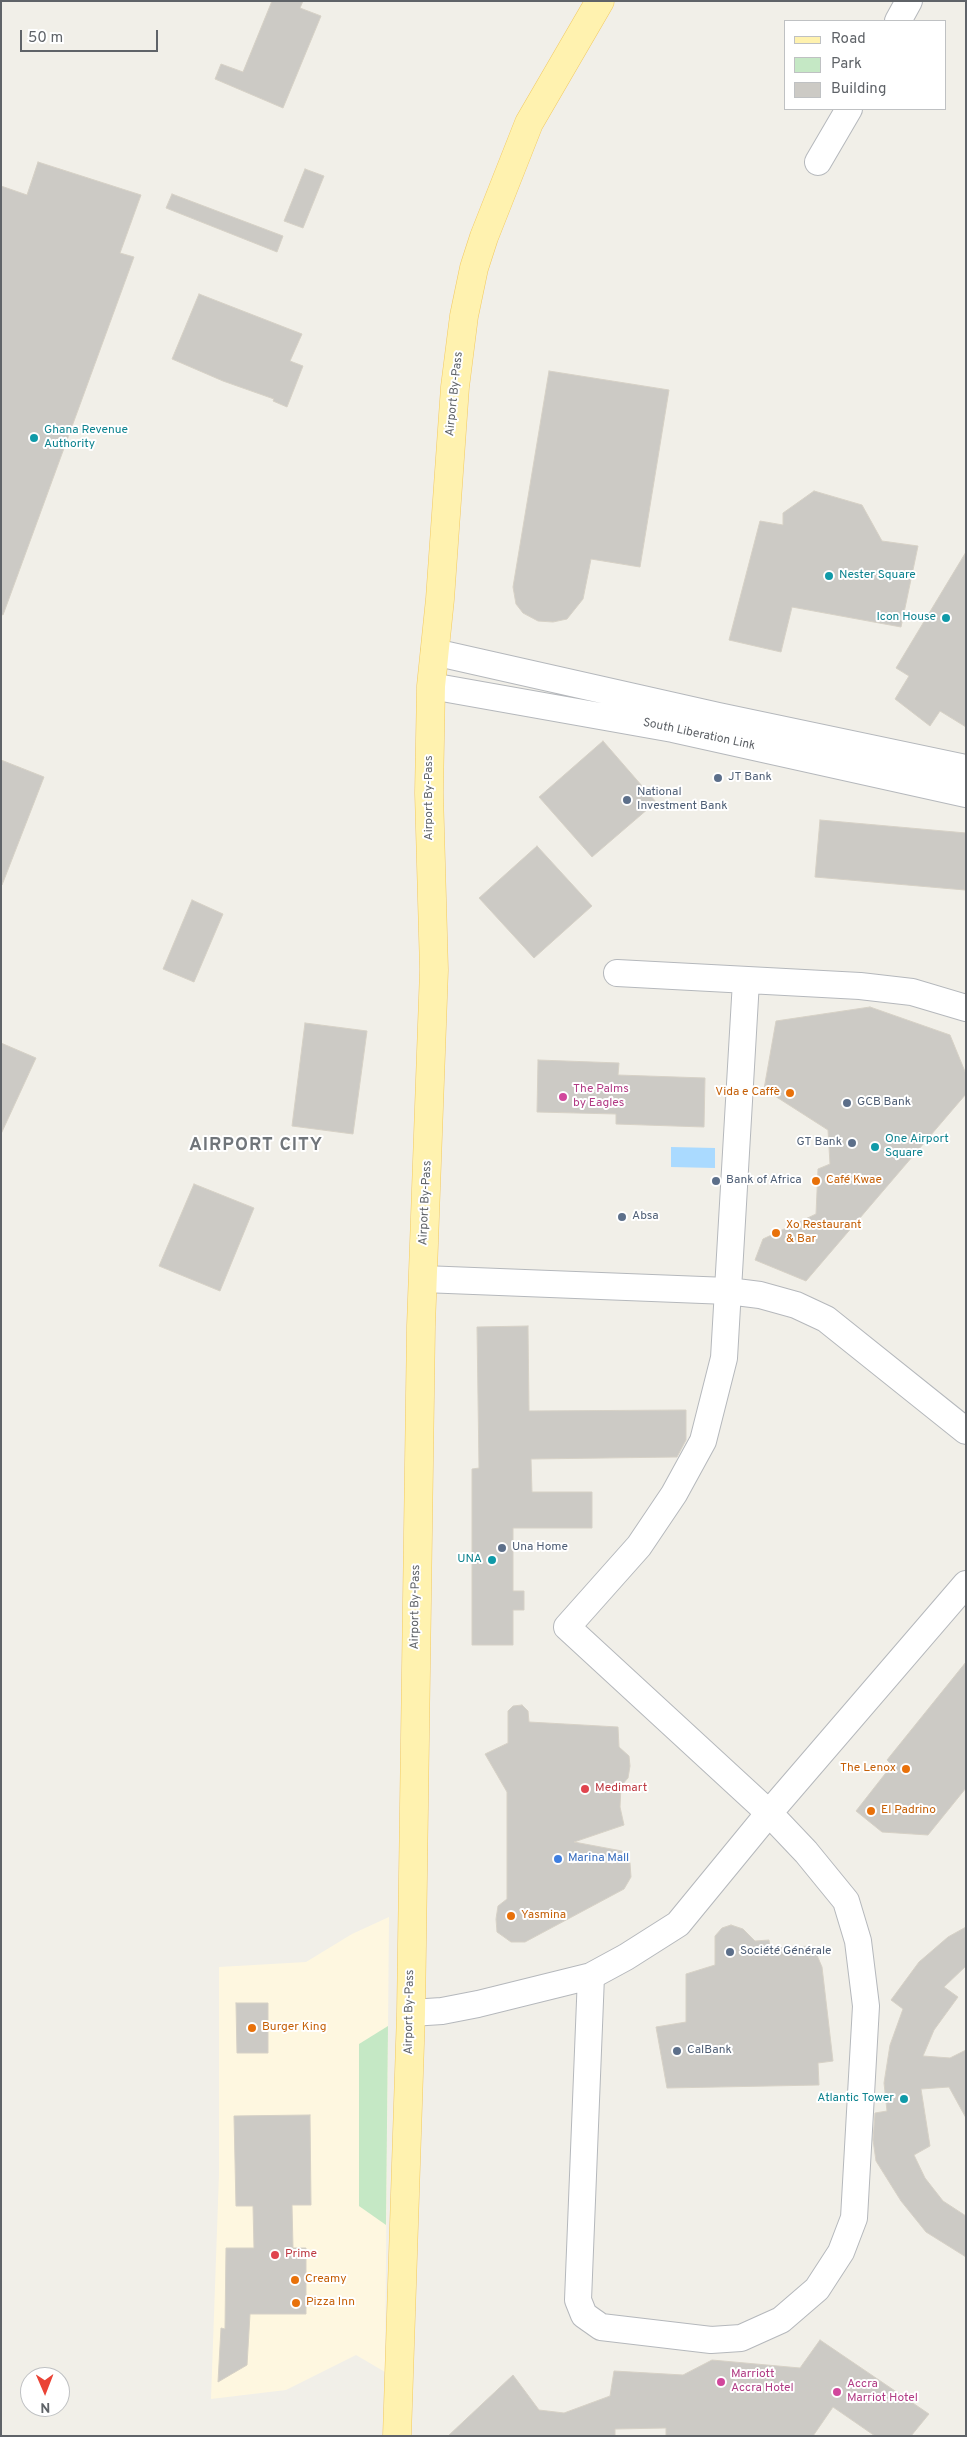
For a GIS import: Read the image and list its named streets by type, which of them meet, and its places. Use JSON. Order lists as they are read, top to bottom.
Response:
{
  "streets": {
    "main road": ["Airport By-Pass"],
    "street": ["South Liberation Link"]
  },
  "crossings": [
    ["Airport By-Pass", "South Liberation Link"]
  ],
  "districts": ["AIRPORT CITY"],
  "places": [
    "Ghana Revenue Authority",
    "Nester Square",
    "Icon House",
    "JT Bank",
    "National Investment Bank",
    "Vida e Caffè",
    "The Palms by Eagles",
    "GCB Bank",
    "GT Bank",
    "One Airport Square",
    "Bank of Africa",
    "Café Kwae",
    "Absa",
    "Xo Restaurant & Bar",
    "Una Home",
    "UNA",
    "The Lenox",
    "Medimart",
    "El Padrino",
    "Marina Mall",
    "Yasmina",
    "Société Générale",
    "Burger King",
    "CalBank",
    "Atlantic Tower",
    "Prime",
    "Creamy",
    "Pizza Inn",
    "Marriott Accra Hotel",
    "Accra Marriot Hotel"
  ],
  "legend": ["Road", "Park", "Building"],
  "scale_bar": "50 m",
  "north": "bottom"
}
